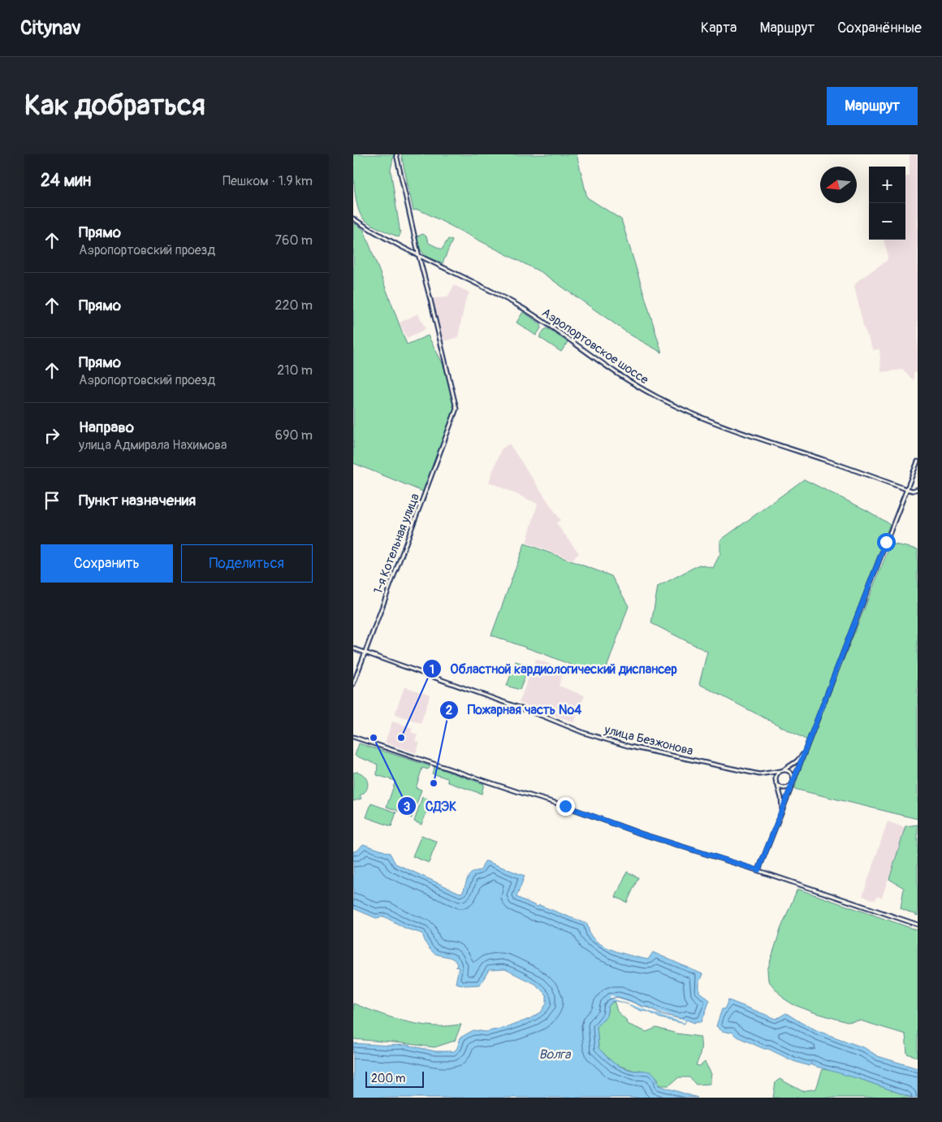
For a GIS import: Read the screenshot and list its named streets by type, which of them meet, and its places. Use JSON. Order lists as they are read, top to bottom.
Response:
{
  "streets": {
    "main road": ["Аэропортовское шоссе", "1-я Котельная улица", "улица Безжонова"]
  },
  "crossings": [
    ["Аэропортовское шоссе", "1-я Котельная улица"],
    ["1-я Котельная улица", "улица Безжонова"]
  ],
  "water": ["Волга"],
  "places": ["СДЭК", "Областной кардиологический диспансер", "Пожарная часть №4"],
  "scale_bar": "200 m",
  "north": "left",
  "page": {
    "header": "Citynav",
    "nav": ["Карта", "Маршрут", "Сохранённые"],
    "buttons": [
      "Маршрут",
      ["Сохранить", "Поделиться"]
    ],
    "title": "Как добраться",
    "heading": ["24 мин", "Пешком · 1.9 km"],
    "map_buttons": ["+", "−"],
    "list": [
      ["Прямо", "Аэропортовский проезд", "760 m"],
      ["Прямо", "220 m"],
      ["Прямо", "Аэропортовский проезд", "210 m"],
      ["Направо", "улица Адмирала Нахимова", "690 m"],
      "Пункт назначения"
    ],
    "scale": "200 m"
  }
}
